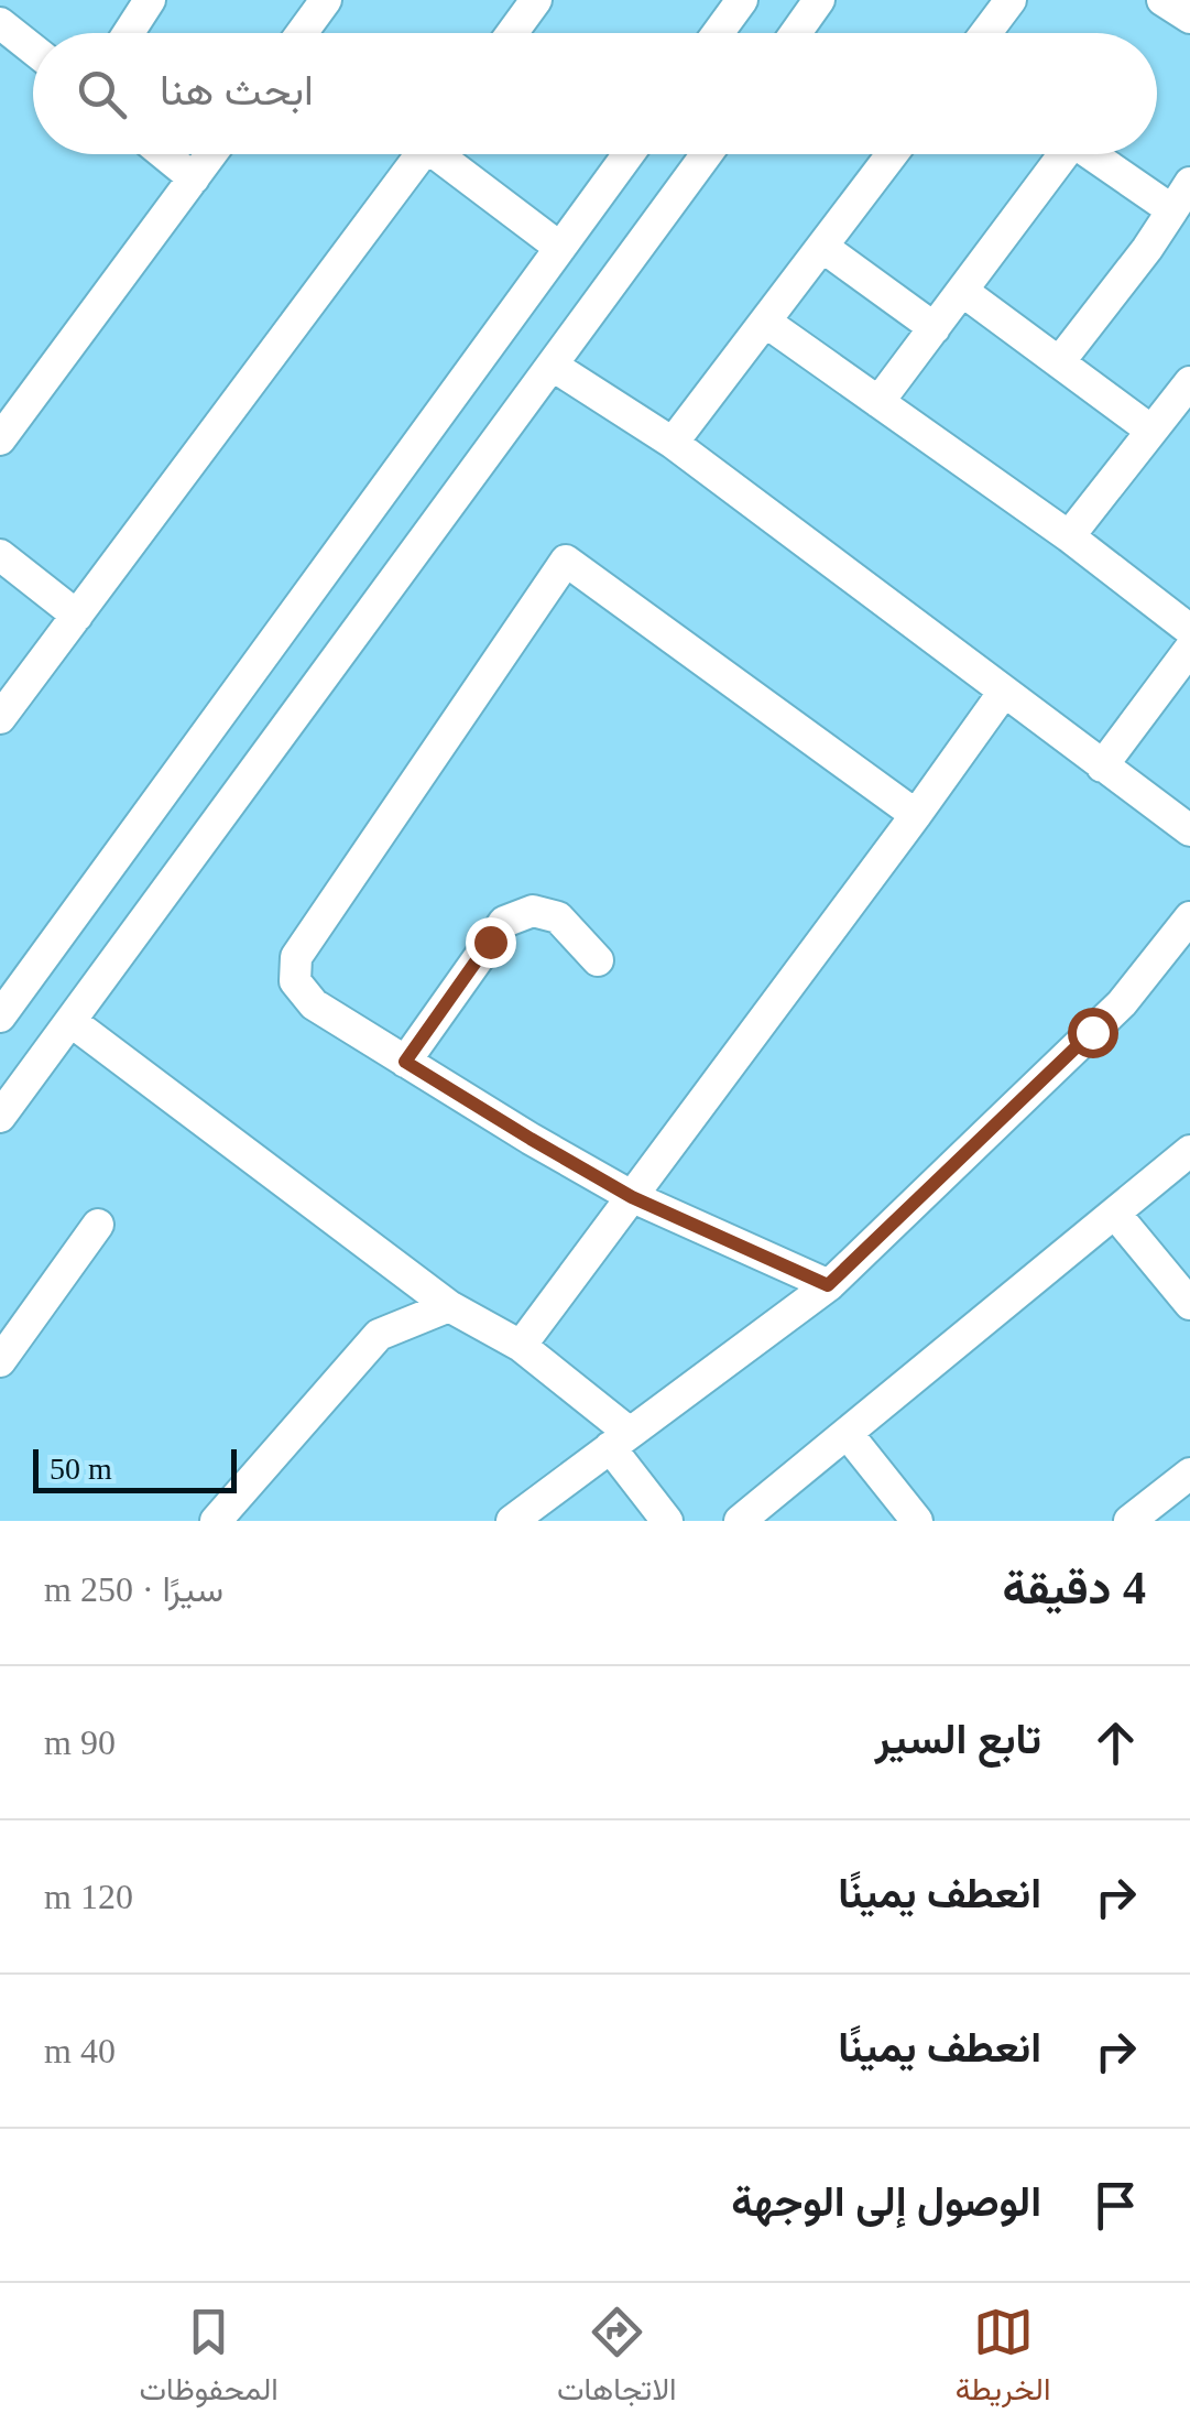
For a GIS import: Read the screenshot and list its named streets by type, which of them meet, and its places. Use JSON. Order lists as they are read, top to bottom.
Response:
{
  "scale_bar": "50 m",
  "page": {
    "search": "ابحث هنا",
    "scale": "50 m",
    "heading": ["4 دقيقة", "سيرًا · 250 m"],
    "list": [
      ["تابع السير", "90 m"],
      ["انعطف يمينًا", "120 m"],
      ["انعطف يمينًا", "40 m"],
      "الوصول إلى الوجهة"
    ],
    "nav": ["الخريطة", "الاتجاهات", "المحفوظات"]
  }
}
